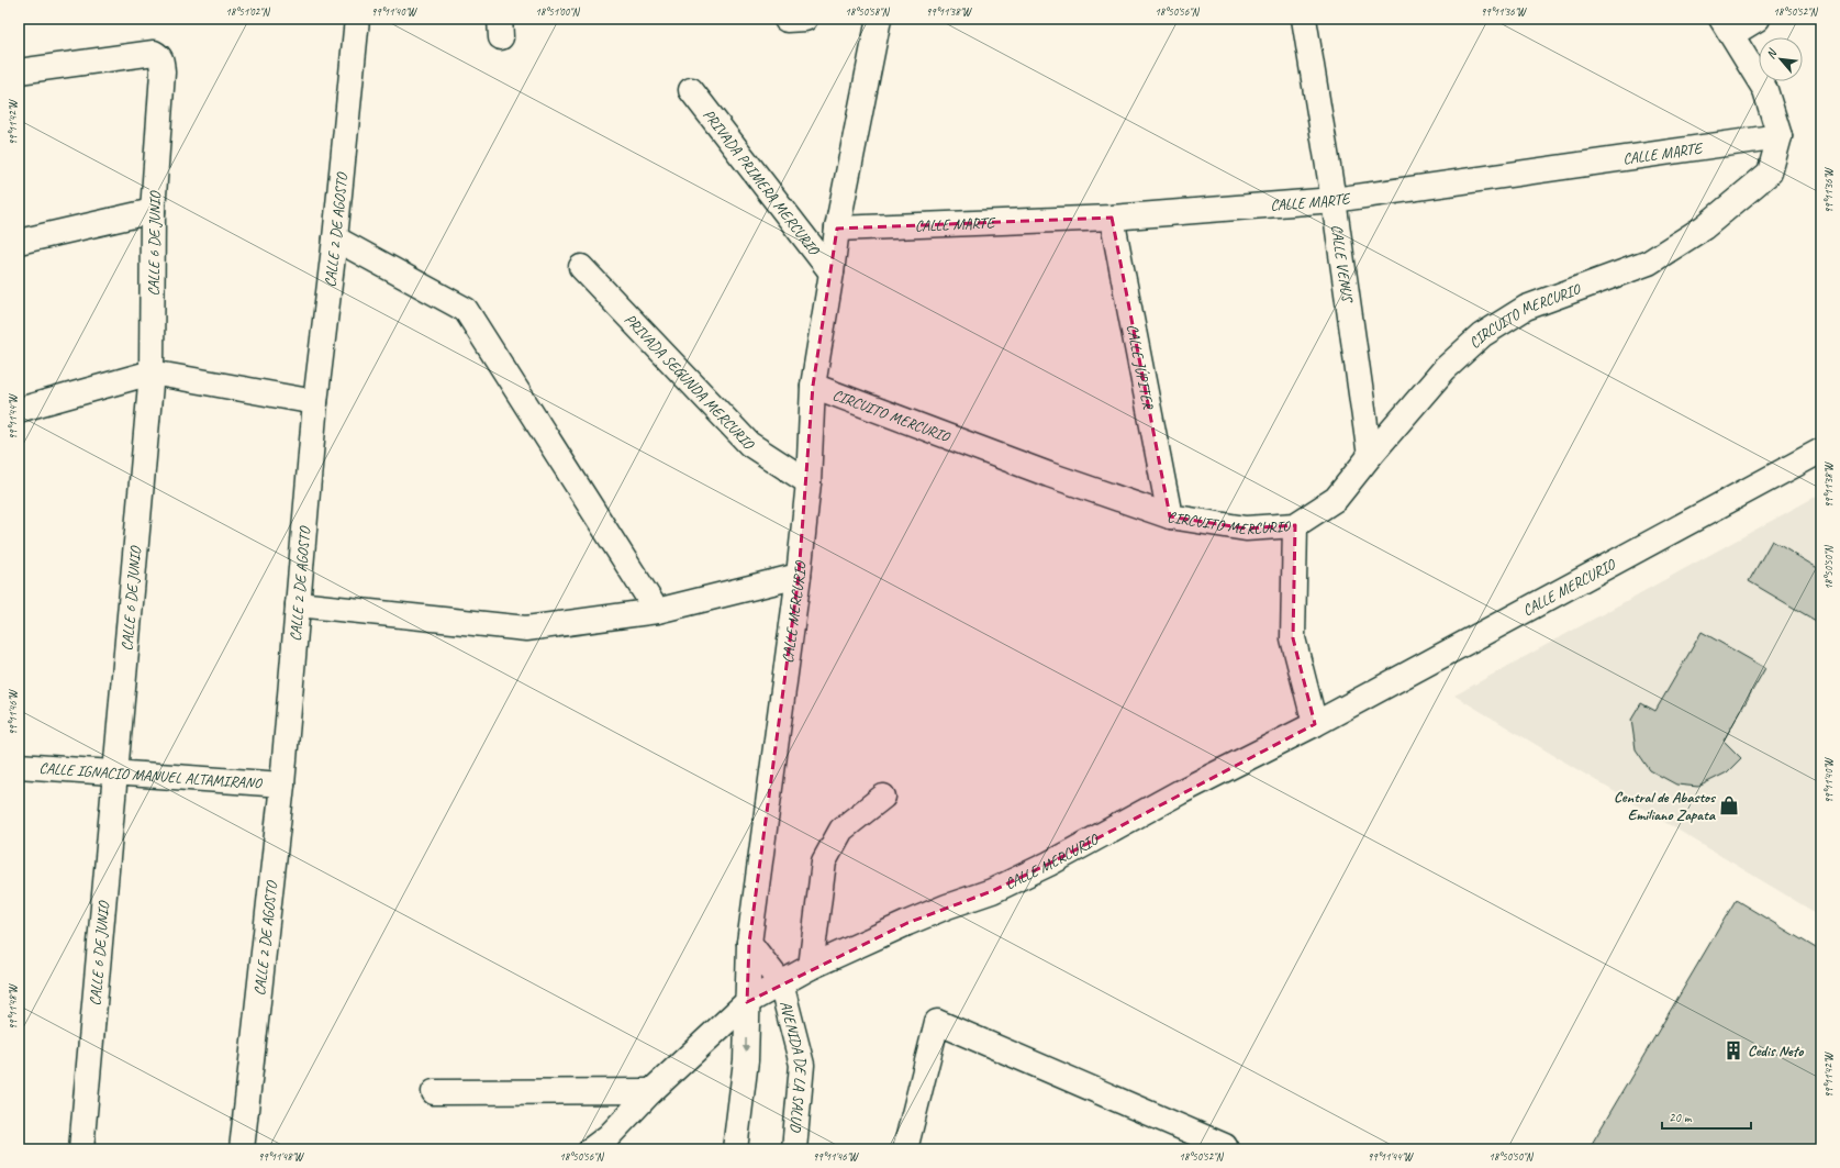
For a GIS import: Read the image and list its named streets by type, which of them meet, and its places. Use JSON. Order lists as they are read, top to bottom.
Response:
{
  "streets": {
    "street": [
      "CALLE MARTE",
      "PRIVADA PRIMERA MERCURIO",
      "CALLE 2 DE AGOSTO",
      "CALLE 6 DE JUNIO",
      "CALLE VENUS",
      "CIRCUITO MERCURIO",
      "CALLE JÚPITER",
      "PRIVADA SEGUNDA MERCURIO",
      "CALLE MERCURIO",
      "CALLE IGNACIO MANUEL ALTAMIRANO",
      "AVENIDA DE LA SALUD"
    ]
  },
  "crossings": [
    ["CALLE MARTE", "CALLE VENUS"],
    ["CALLE MARTE", "CIRCUITO MERCURIO"],
    ["CALLE MARTE", "CALLE JÚPITER"],
    ["PRIVADA PRIMERA MERCURIO", "CIRCUITO MERCURIO"],
    ["CALLE 2 DE AGOSTO", "CALLE IGNACIO MANUEL ALTAMIRANO"],
    ["CALLE 6 DE JUNIO", "CALLE IGNACIO MANUEL ALTAMIRANO"],
    ["CALLE VENUS", "CIRCUITO MERCURIO"],
    ["CIRCUITO MERCURIO", "CALLE JÚPITER"],
    ["CIRCUITO MERCURIO", "CALLE MERCURIO"],
    ["PRIVADA SEGUNDA MERCURIO", "CALLE MERCURIO"],
    ["CALLE MERCURIO", "AVENIDA DE LA SALUD"]
  ],
  "places": {
    "shop": ["Central de Abastos Emiliano Zapata"],
    "building": ["Cedis Neto"]
  },
  "scale_bar": "20 m",
  "north": "top left",
  "coordinates": [
    "18°51'02\"N",
    "99°11'40\"W",
    "18°51'00\"N",
    "18°50'58\"N",
    "99°11'38\"W",
    "18°50'56\"N",
    "99°11'36\"W",
    "18°50'52\"N",
    "99°11'42\"W",
    "99°11'44\"W",
    "18°50'50\"N",
    "99°11'46\"W",
    "99°11'48\"W"
  ]
}
